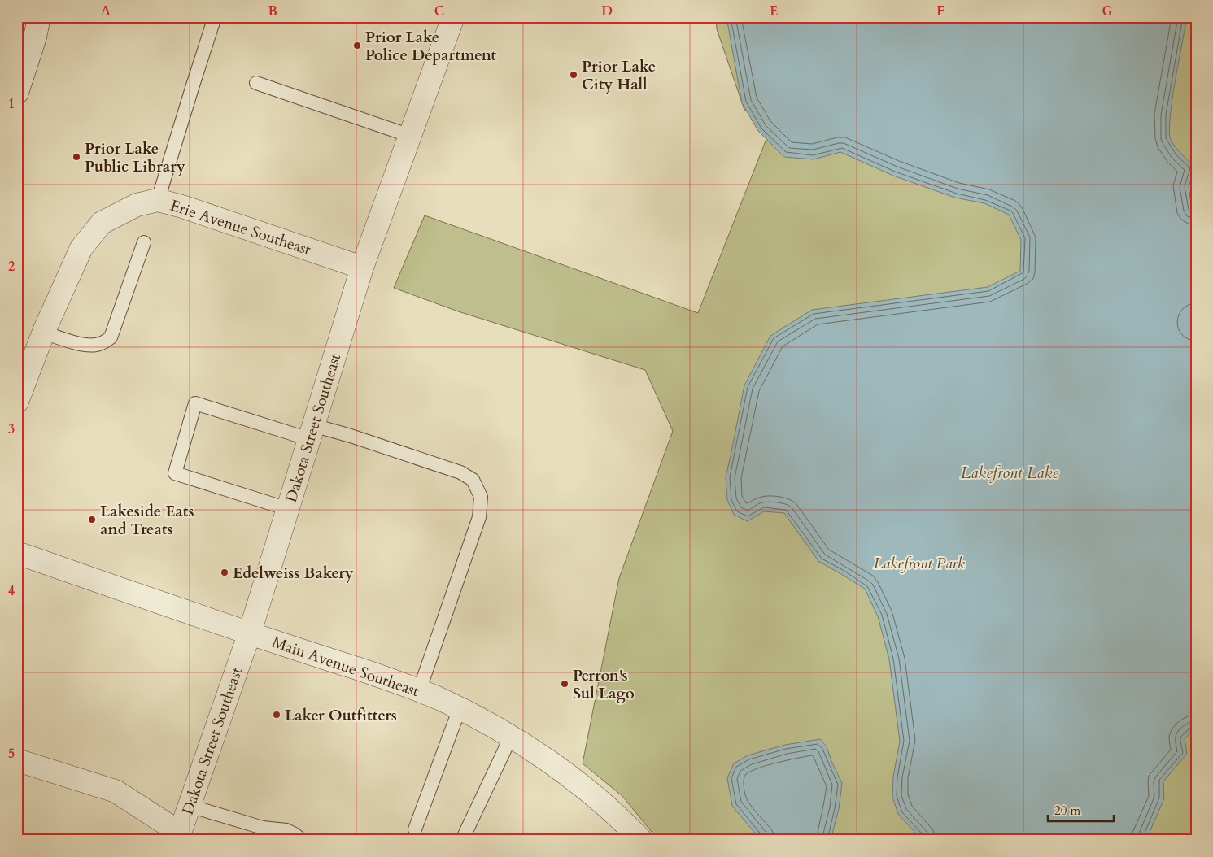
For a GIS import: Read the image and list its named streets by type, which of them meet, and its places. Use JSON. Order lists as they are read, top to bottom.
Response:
{
  "streets": {
    "street": ["Erie Avenue Southeast", "Dakota Street Southeast", "Main Avenue Southeast"]
  },
  "crossings": [
    ["Erie Avenue Southeast", "Dakota Street Southeast"],
    ["Dakota Street Southeast", "Main Avenue Southeast"]
  ],
  "water": ["Lakefront Lake"],
  "parks": ["Lakefront Park"],
  "places": [
    "Prior Lake Police Department",
    "Prior Lake City Hall",
    "Prior Lake Public Library",
    "Lakeside Eats and Treats",
    "Edelweiss Bakery",
    "Perron's Sul Lago",
    "Laker Outfitters"
  ],
  "scale_bar": "20 m",
  "grid": {
    "columns": [
      "A",
      "B",
      "C",
      "D",
      "E",
      "F",
      "G"
    ],
    "rows": [
      "1",
      "2",
      "3",
      "4",
      "5"
    ]
  }
}
